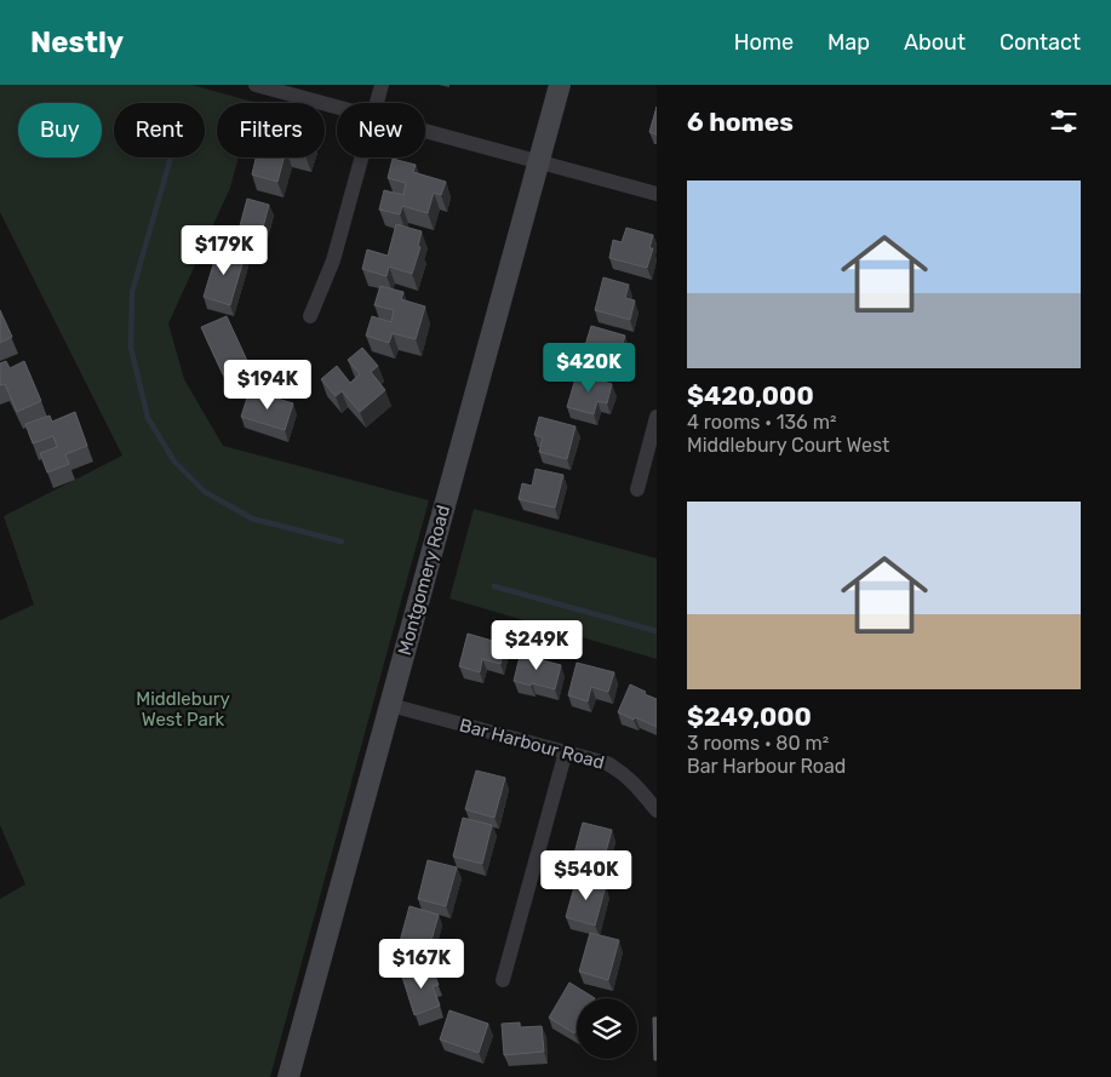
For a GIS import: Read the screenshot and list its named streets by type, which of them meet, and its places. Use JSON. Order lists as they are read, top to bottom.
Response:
{
  "streets": {
    "street": ["Montgomery Road", "Bar Harbour Road"]
  },
  "crossings": [
    ["Montgomery Road", "Bar Harbour Road"]
  ],
  "parks": ["Middlebury West Park"],
  "page": {
    "header": "Nestly",
    "nav": [
      "Home",
      "Map",
      "About",
      "Contact"
    ],
    "heading": "6 homes",
    "chip": [
      "Buy",
      "Rent",
      "Filters",
      "New"
    ],
    "list": [
      {
        "name": "$420,000",
        "note": "4 rooms · 136 m² · Middlebury Court West"
      },
      {
        "name": "$249,000",
        "note": "3 rooms · 80 m² · Bar Harbour Road"
      }
    ],
    "price": [
      "$179K",
      "$420K",
      "$194K",
      "$249K",
      "$540K",
      "$167K"
    ]
  }
}
